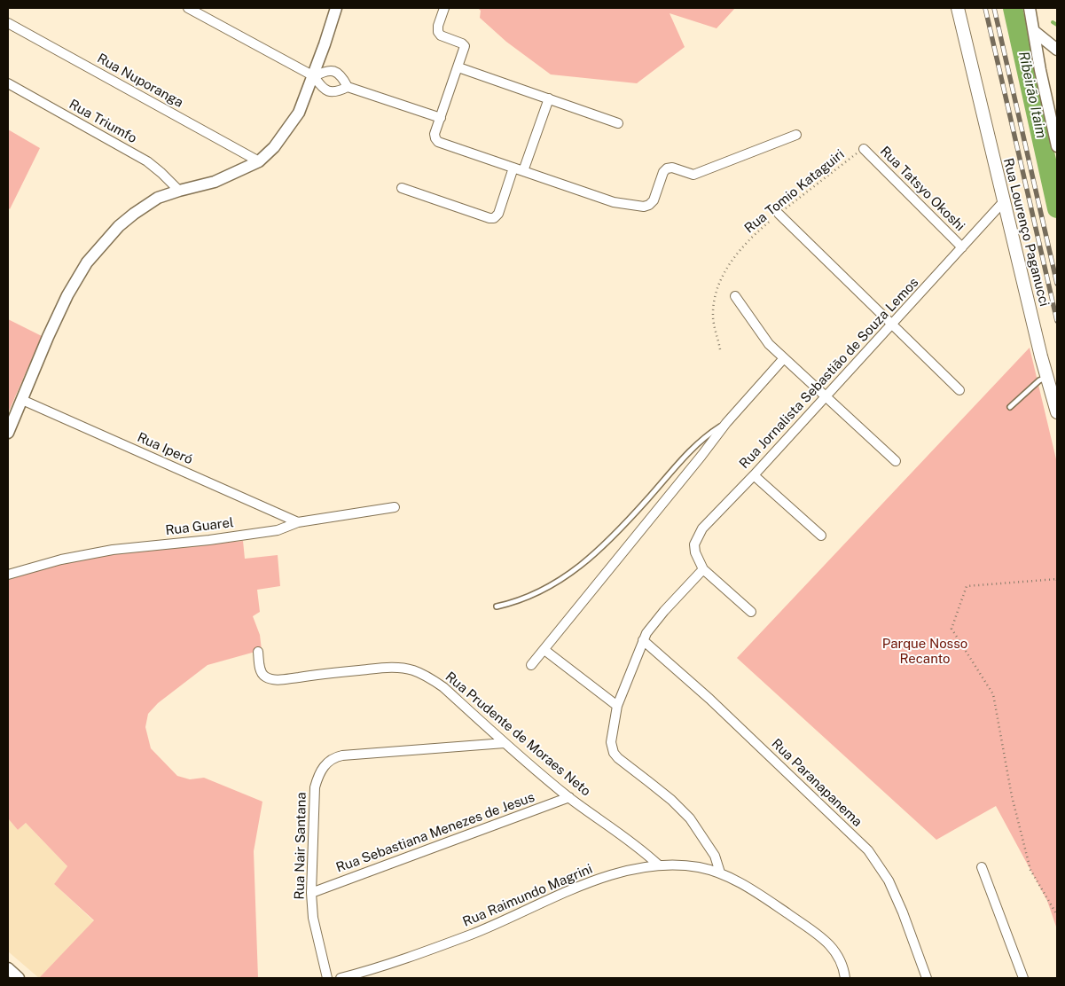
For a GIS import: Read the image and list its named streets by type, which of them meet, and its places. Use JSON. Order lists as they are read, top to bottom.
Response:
{
  "streets": {
    "main road": ["Rua Lourenço Paganucci"],
    "street": [
      "Rua Nuporanga",
      "Rua Triumfo",
      "Rua Tatsyo Okoshi",
      "Rua Jornalista Sebastião de Souza Lemos",
      "Rua Iperó",
      "Rua Guarel",
      "Rua Prudente de Moraes Neto",
      "Rua Paranapanema",
      "Rua Sebastiana Menezes de Jesus",
      "Rua Nair Santana",
      "Rua Raimundo Magrini"
    ],
    "path": ["Rua Tomio Kataguiri"]
  },
  "crossings": [
    ["Rua Tatsyo Okoshi", "Rua Tomio Kataguiri"],
    ["Rua Tatsyo Okoshi", "Rua Jornalista Sebastião de Souza Lemos"],
    ["Rua Lourenço Paganucci", "Rua Jornalista Sebastião de Souza Lemos"],
    ["Rua Iperó", "Rua Guarel"],
    ["Rua Prudente de Moraes Neto", "Rua Sebastiana Menezes de Jesus"],
    ["Rua Prudente de Moraes Neto", "Rua Nair Santana"],
    ["Rua Prudente de Moraes Neto", "Rua Raimundo Magrini"],
    ["Rua Sebastiana Menezes de Jesus", "Rua Nair Santana"]
  ],
  "water": ["Ribeirão Itaim"],
  "parks": ["Parque Nosso Recanto"]
}
